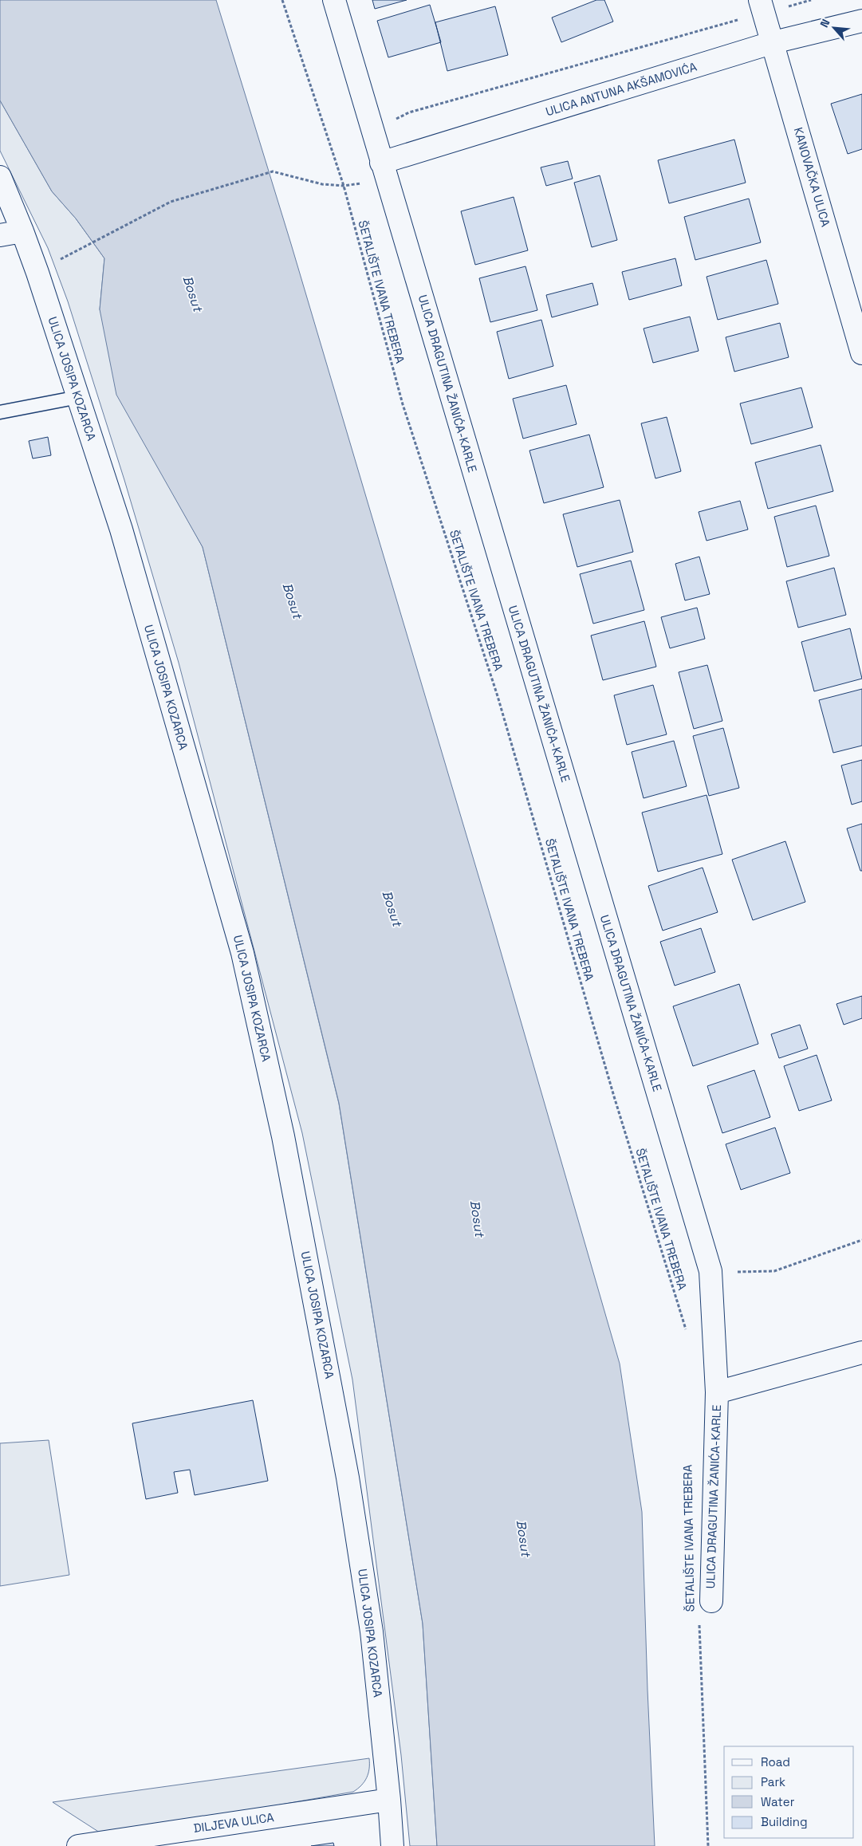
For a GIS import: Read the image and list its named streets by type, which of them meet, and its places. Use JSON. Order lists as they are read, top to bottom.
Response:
{
  "streets": {
    "street": [
      "ULICA ANTUNA AKŠAMOVIĆA",
      "KANOVAČKA ULICA",
      "ULICA JOSIPA KOZARCA",
      "ULICA DRAGUTINA ŽANIĆA-KARLE",
      "DILJEVA ULICA"
    ],
    "path": ["ŠETALIŠTE IVANA TREBERA"]
  },
  "crossings": [
    ["ULICA ANTUNA AKŠAMOVIĆA", "KANOVAČKA ULICA"],
    ["ULICA ANTUNA AKŠAMOVIĆA", "ULICA DRAGUTINA ŽANIĆA-KARLE"],
    ["ŠETALIŠTE IVANA TREBERA", "ULICA DRAGUTINA ŽANIĆA-KARLE"],
    ["ULICA JOSIPA KOZARCA", "DILJEVA ULICA"]
  ],
  "water": ["Bosut"],
  "legend": [
    "Road",
    "Park",
    "Water",
    "Building"
  ],
  "north": "top left"
}
